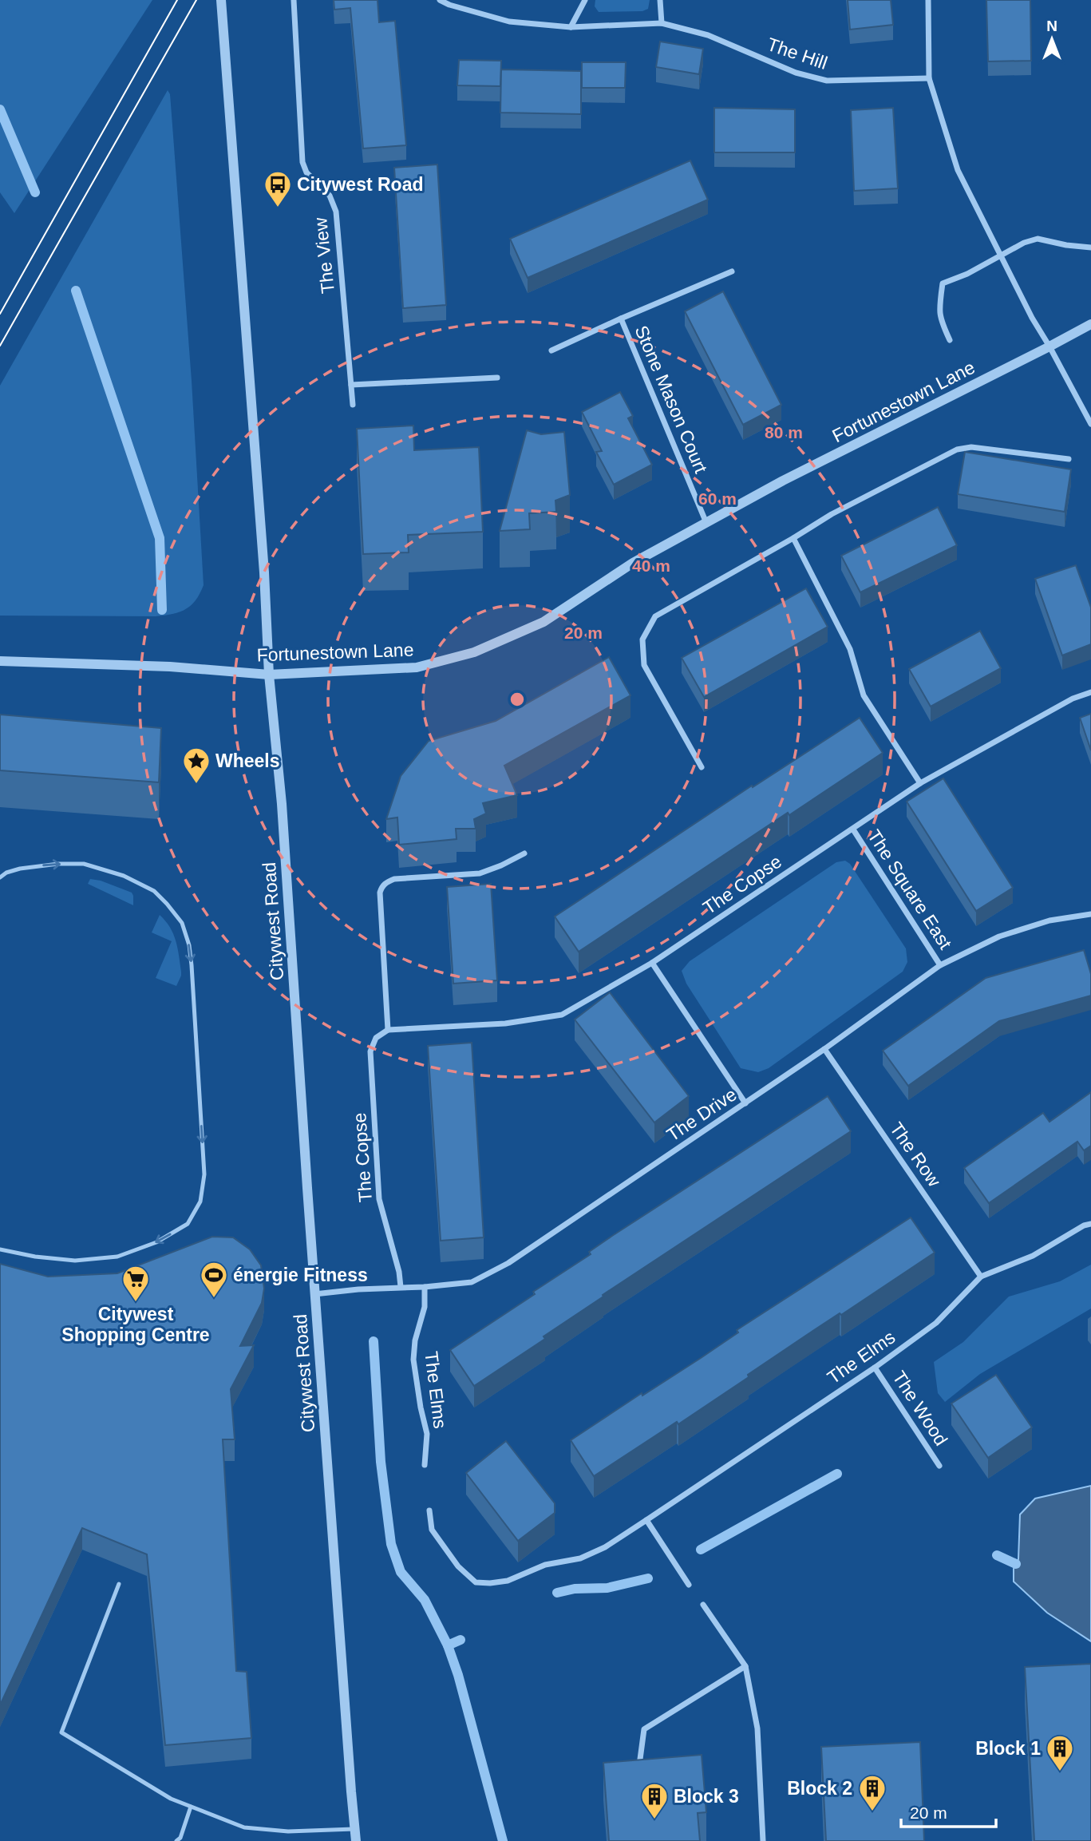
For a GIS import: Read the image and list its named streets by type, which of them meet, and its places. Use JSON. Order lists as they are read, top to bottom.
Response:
{
  "streets": {
    "street": [
      "The Hill",
      "The View",
      "Stone Mason Court",
      "Fortunestown Lane",
      "The Copse",
      "The Square East",
      "Citywest Road",
      "The Drive",
      "The Row",
      "The Elms",
      "The Wood"
    ]
  },
  "crossings": [
    ["Stone Mason Court", "Fortunestown Lane"],
    ["Fortunestown Lane", "Citywest Road"],
    ["The Copse", "The Square East"],
    ["The Copse", "The Drive"],
    ["The Square East", "The Drive"],
    ["Citywest Road", "The Drive"],
    ["The Drive", "The Row"],
    ["The Drive", "The Elms"],
    ["The Row", "The Elms"],
    ["The Elms", "The Wood"]
  ],
  "places": {
    "bus stop": ["Citywest Road"],
    "place": ["Wheels"],
    "sports": ["énergie Fitness"],
    "supermarket": ["Citywest Shopping Centre"],
    "building": ["Block 1", "Block 2", "Block 3"]
  },
  "scale_bar": "20 m",
  "north": "top",
  "rings": [
    "80 m",
    "60 m",
    "40 m",
    "20 m"
  ]
}
